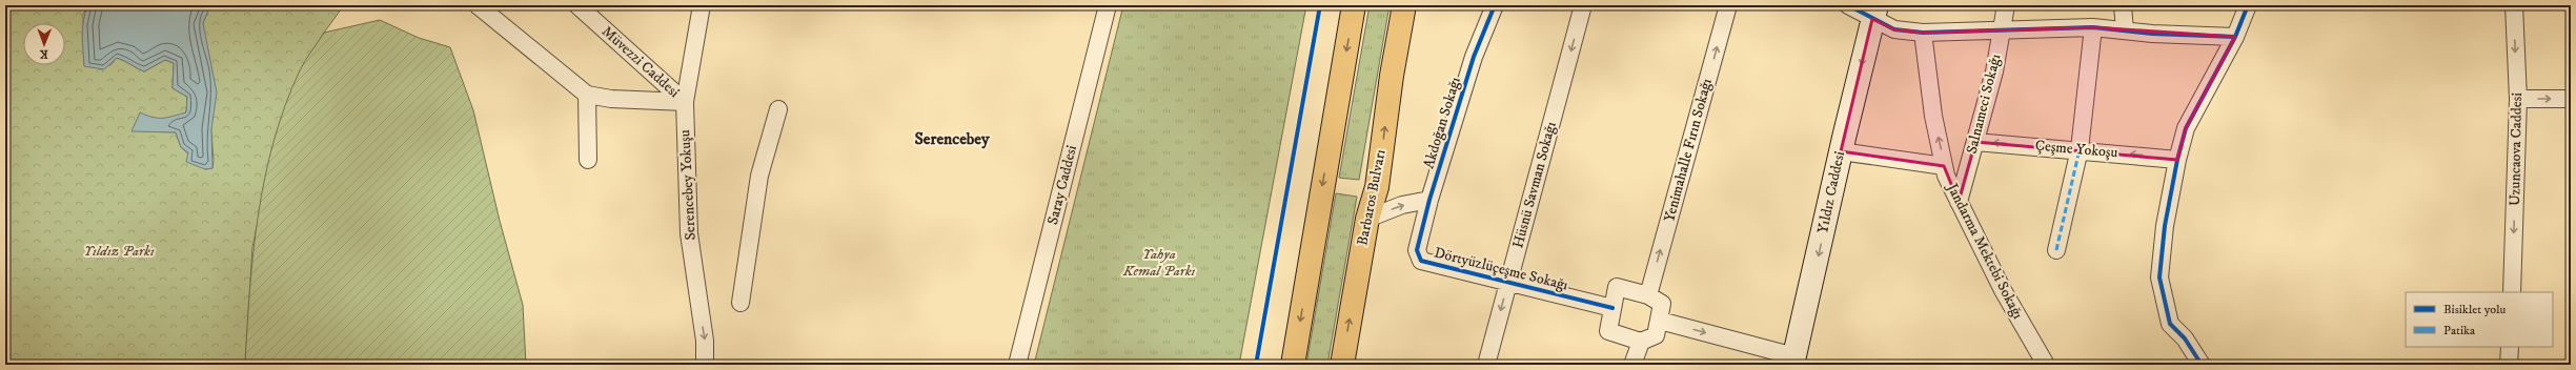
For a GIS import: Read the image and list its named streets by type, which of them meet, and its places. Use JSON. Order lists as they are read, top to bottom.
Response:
{
  "streets": {
    "main road": ["Barbaros Bulvarı"],
    "street": [
      "Müvezzi Caddesi",
      "Salnameci Sokağı",
      "Akdoğan Sokağı",
      "Çeşme Yokoşu",
      "Uzuncaova Caddesi",
      "Yenimahalle Fırın Sokağı",
      "Serencebey Yokuşu",
      "Saray Caddesi",
      "Hüsnü Savman Sokağı",
      "Yıldız Caddesi",
      "Jandarma Mektebi Sokağı",
      "Dörtyüzlüçeşme Sokağı"
    ]
  },
  "crossings": [
    ["Müvezzi Caddesi", "Serencebey Yokuşu"],
    ["Salnameci Sokağı", "Çeşme Yokoşu"],
    ["Salnameci Sokağı", "Jandarma Mektebi Sokağı"],
    ["Akdoğan Sokağı", "Dörtyüzlüçeşme Sokağı"],
    ["Yenimahalle Fırın Sokağı", "Dörtyüzlüçeşme Sokağı"],
    ["Hüsnü Savman Sokağı", "Dörtyüzlüçeşme Sokağı"]
  ],
  "one_way": [
    "Uzuncaova Caddesi",
    "Yenimahalle Fırın Sokağı",
    "Hüsnü Savman Sokağı",
    "Yıldız Caddesi",
    "Jandarma Mektebi Sokağı"
  ],
  "districts": ["Serencebey"],
  "parks": ["Yıldız Parkı", "Yahya Kemal Parkı"],
  "legend": ["Bisiklet yolu", "Patika"],
  "north": "bottom"
}
